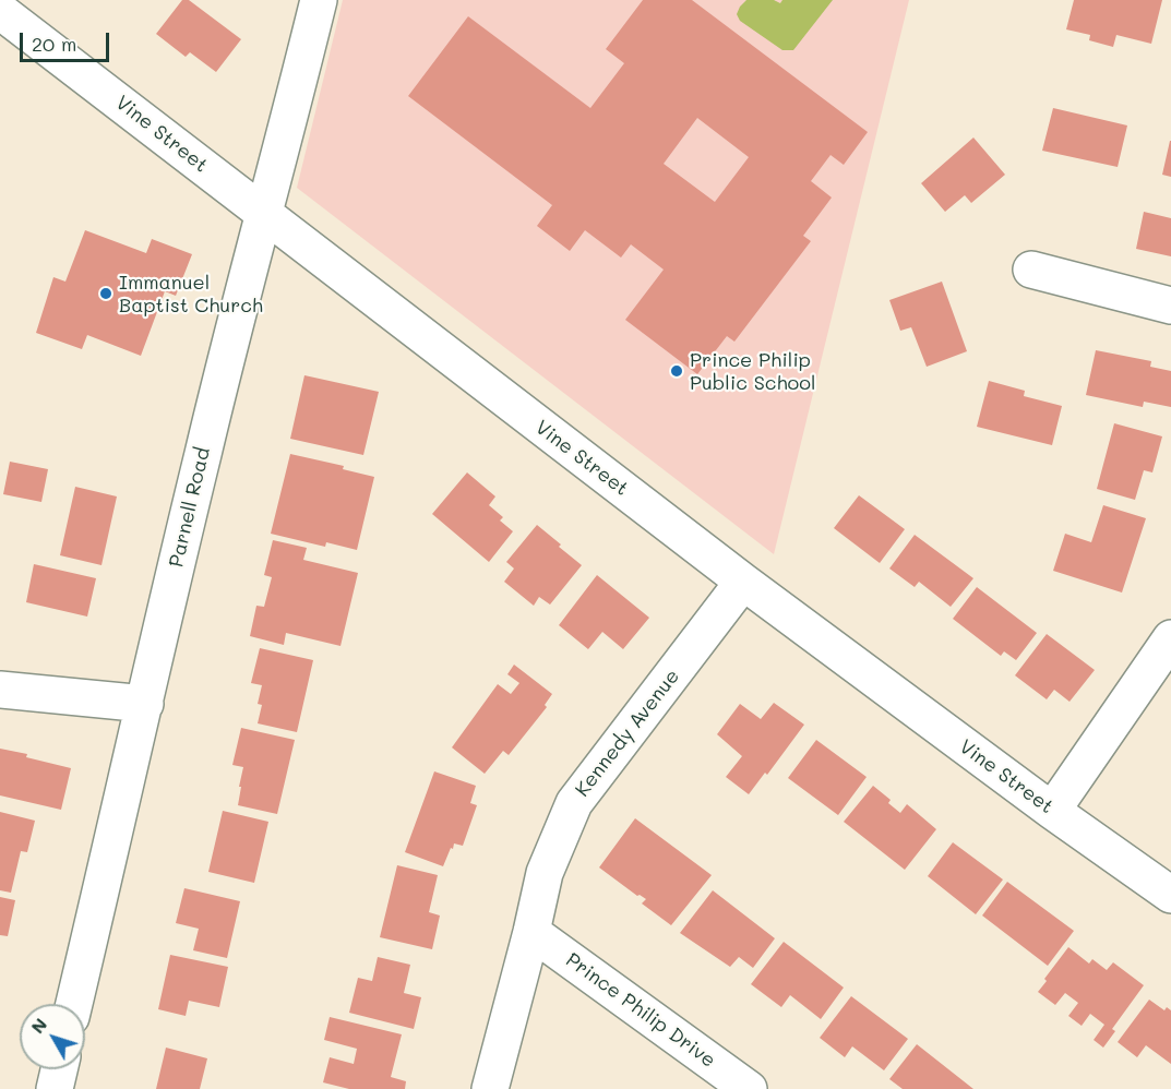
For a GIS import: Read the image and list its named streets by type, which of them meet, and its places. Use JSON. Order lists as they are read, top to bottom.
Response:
{
  "streets": {
    "street": [
      "Vine Street",
      "Parnell Road",
      "Kennedy Avenue",
      "Prince Philip Drive"
    ]
  },
  "crossings": [
    ["Vine Street", "Parnell Road"],
    ["Vine Street", "Kennedy Avenue"],
    ["Kennedy Avenue", "Prince Philip Drive"]
  ],
  "places": ["Immanuel Baptist Church", "Prince Philip Public School"],
  "scale_bar": "20 m",
  "north": "top left"
}
